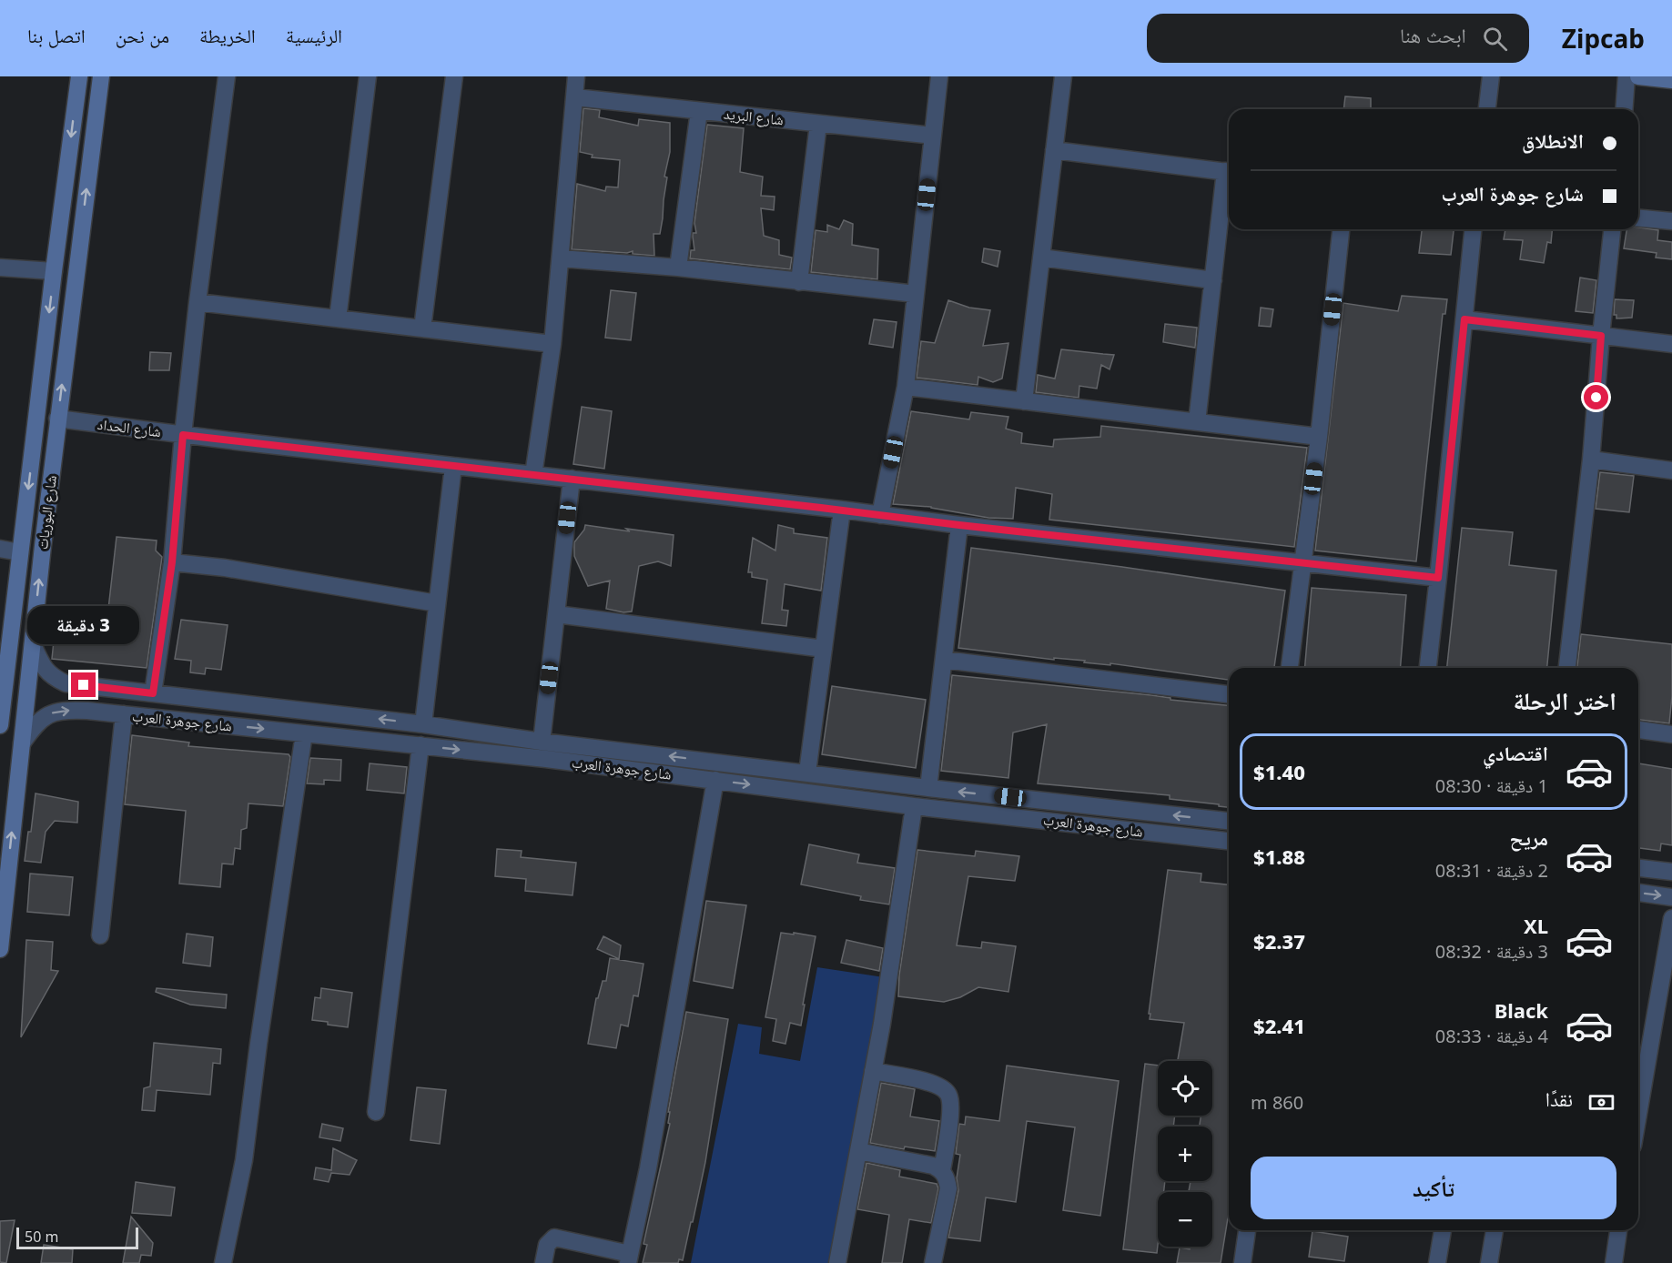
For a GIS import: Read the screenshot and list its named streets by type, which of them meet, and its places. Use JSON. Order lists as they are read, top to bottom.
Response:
{
  "streets": {
    "street": [
      "شارع البريد",
      "شارع الحداد",
      "شارع البوريات",
      "شارع جوهرة العرب"
    ]
  },
  "crossings": [
    ["شارع الحداد", "شارع البوريات"],
    ["شارع البوريات", "شارع جوهرة العرب"]
  ],
  "scale_bar": "50 m",
  "page": {
    "header": "Zipcab",
    "search": "ابحث هنا",
    "nav": [
      "الرئيسية",
      "الخريطة",
      "من نحن",
      "اتصل بنا"
    ],
    "banner": ["الانطلاق", "شارع جوهرة العرب"],
    "bubble": "3 دقيقة",
    "heading": "اختر الرحلة",
    "list": [
      {
        "name": "اقتصادي",
        "note": "1 دقيقة · 08:30",
        "value": "$1.40"
      },
      {
        "name": "مريح",
        "note": "2 دقيقة · 08:31",
        "value": "$1.88"
      },
      {
        "name": "XL",
        "note": "3 دقيقة · 08:32",
        "value": "$2.37"
      },
      {
        "name": "Black",
        "note": "4 دقيقة · 08:33",
        "value": "$2.41"
      }
    ],
    "map_buttons": ["+", "−"],
    "pay": ["نقدًا", "860 m"],
    "buttons": "تأكيد",
    "scale": "50 m"
  }
}
